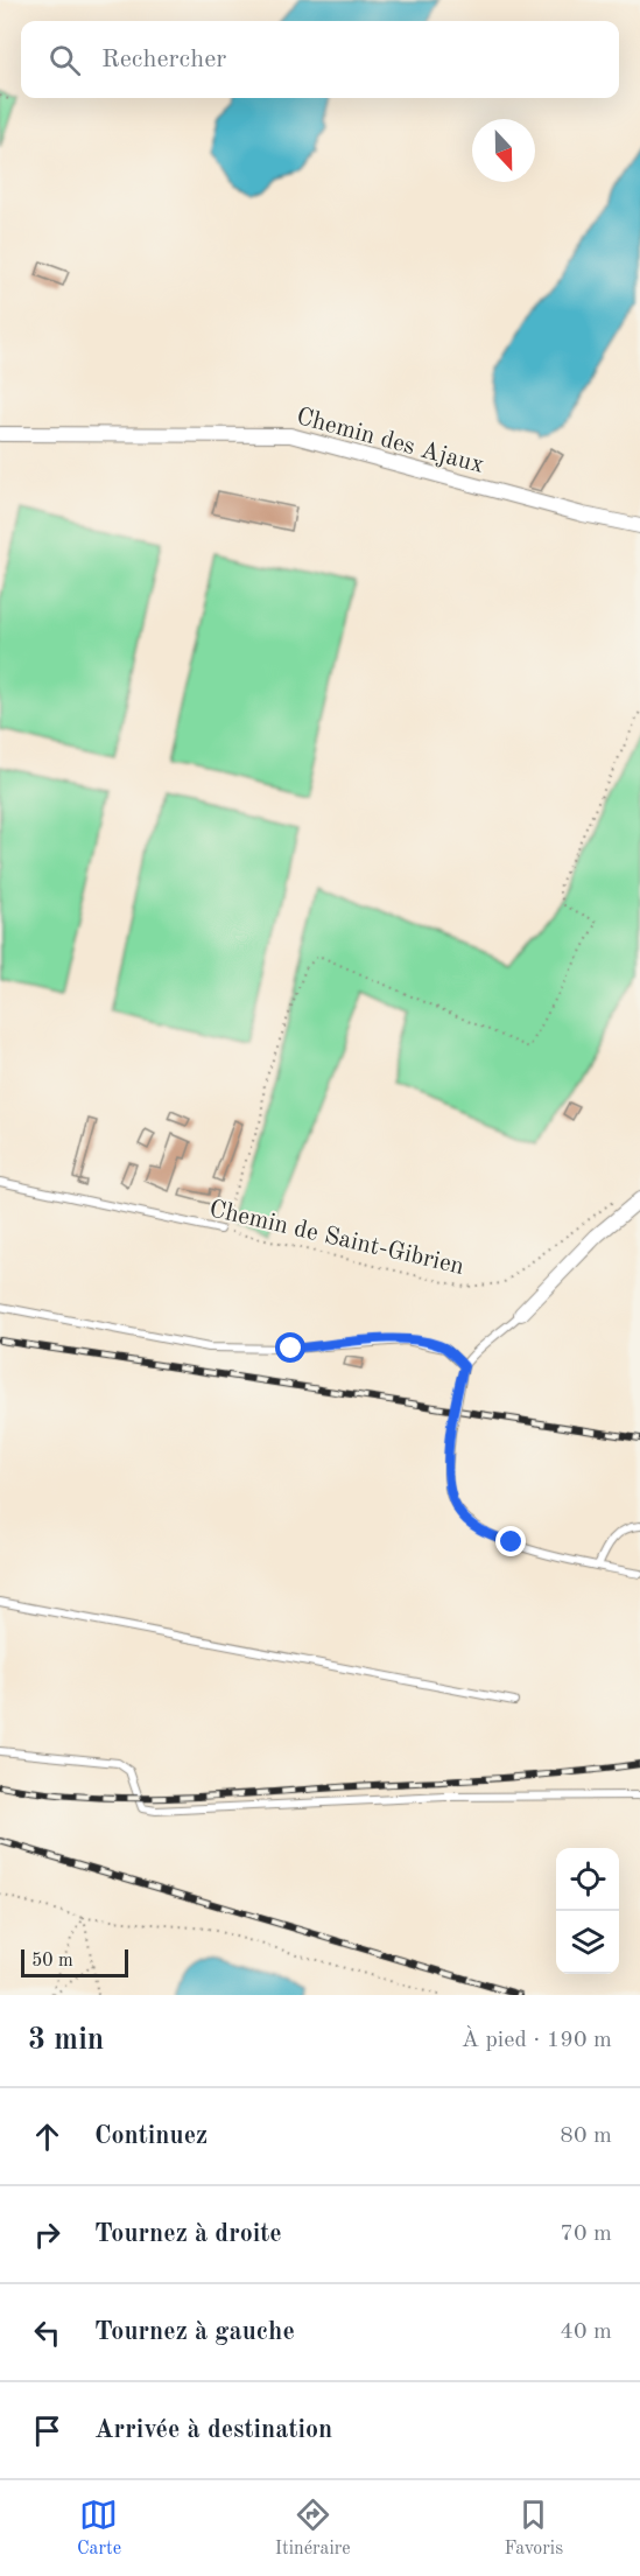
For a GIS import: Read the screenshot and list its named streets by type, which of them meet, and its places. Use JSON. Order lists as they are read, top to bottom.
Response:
{
  "streets": {
    "street": ["Chemin des Ajaux"],
    "lane": ["Chemin de Saint-Gibrien"]
  },
  "scale_bar": "50 m",
  "north": "bottom",
  "page": {
    "search": "Rechercher",
    "scale": "50 m",
    "heading": ["3 min", "À pied · 190 m"],
    "list": [
      ["Continuez", "80 m"],
      ["Tournez à droite", "70 m"],
      ["Tournez à gauche", "40 m"],
      "Arrivée à destination"
    ],
    "nav": ["Carte", "Itinéraire", "Favoris"]
  }
}
